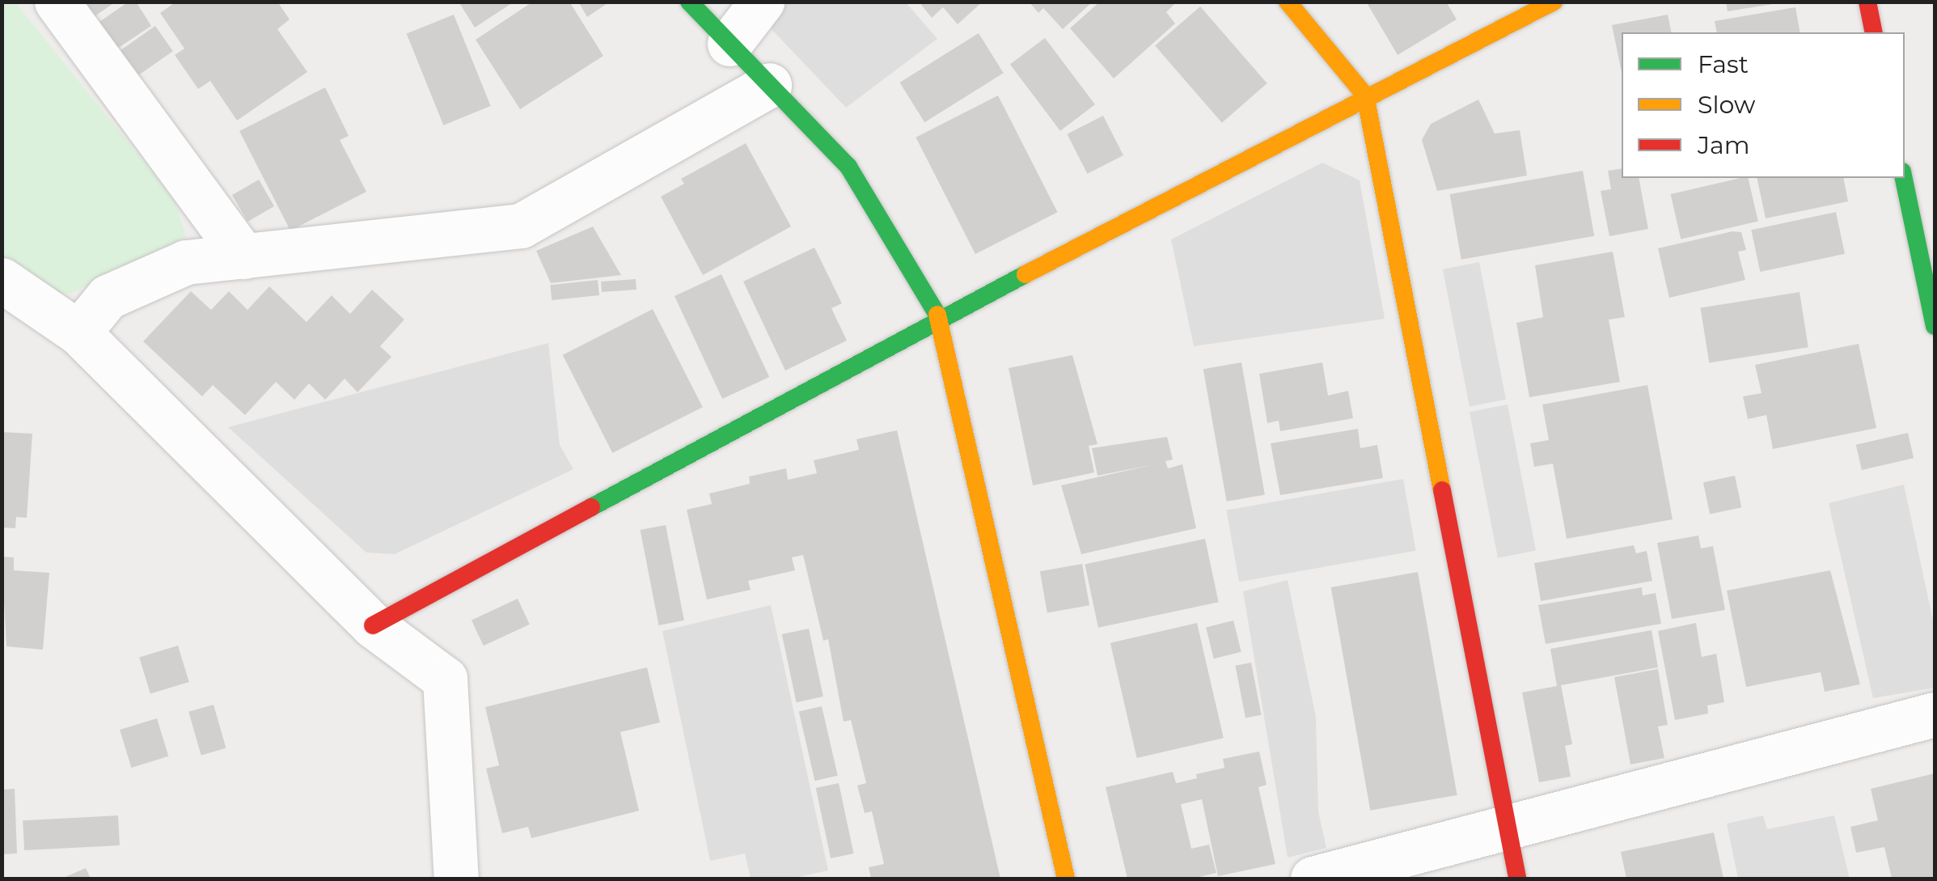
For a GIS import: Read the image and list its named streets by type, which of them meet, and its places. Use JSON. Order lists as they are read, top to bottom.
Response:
{
  "legend": ["Fast", "Slow", "Jam"]
}
